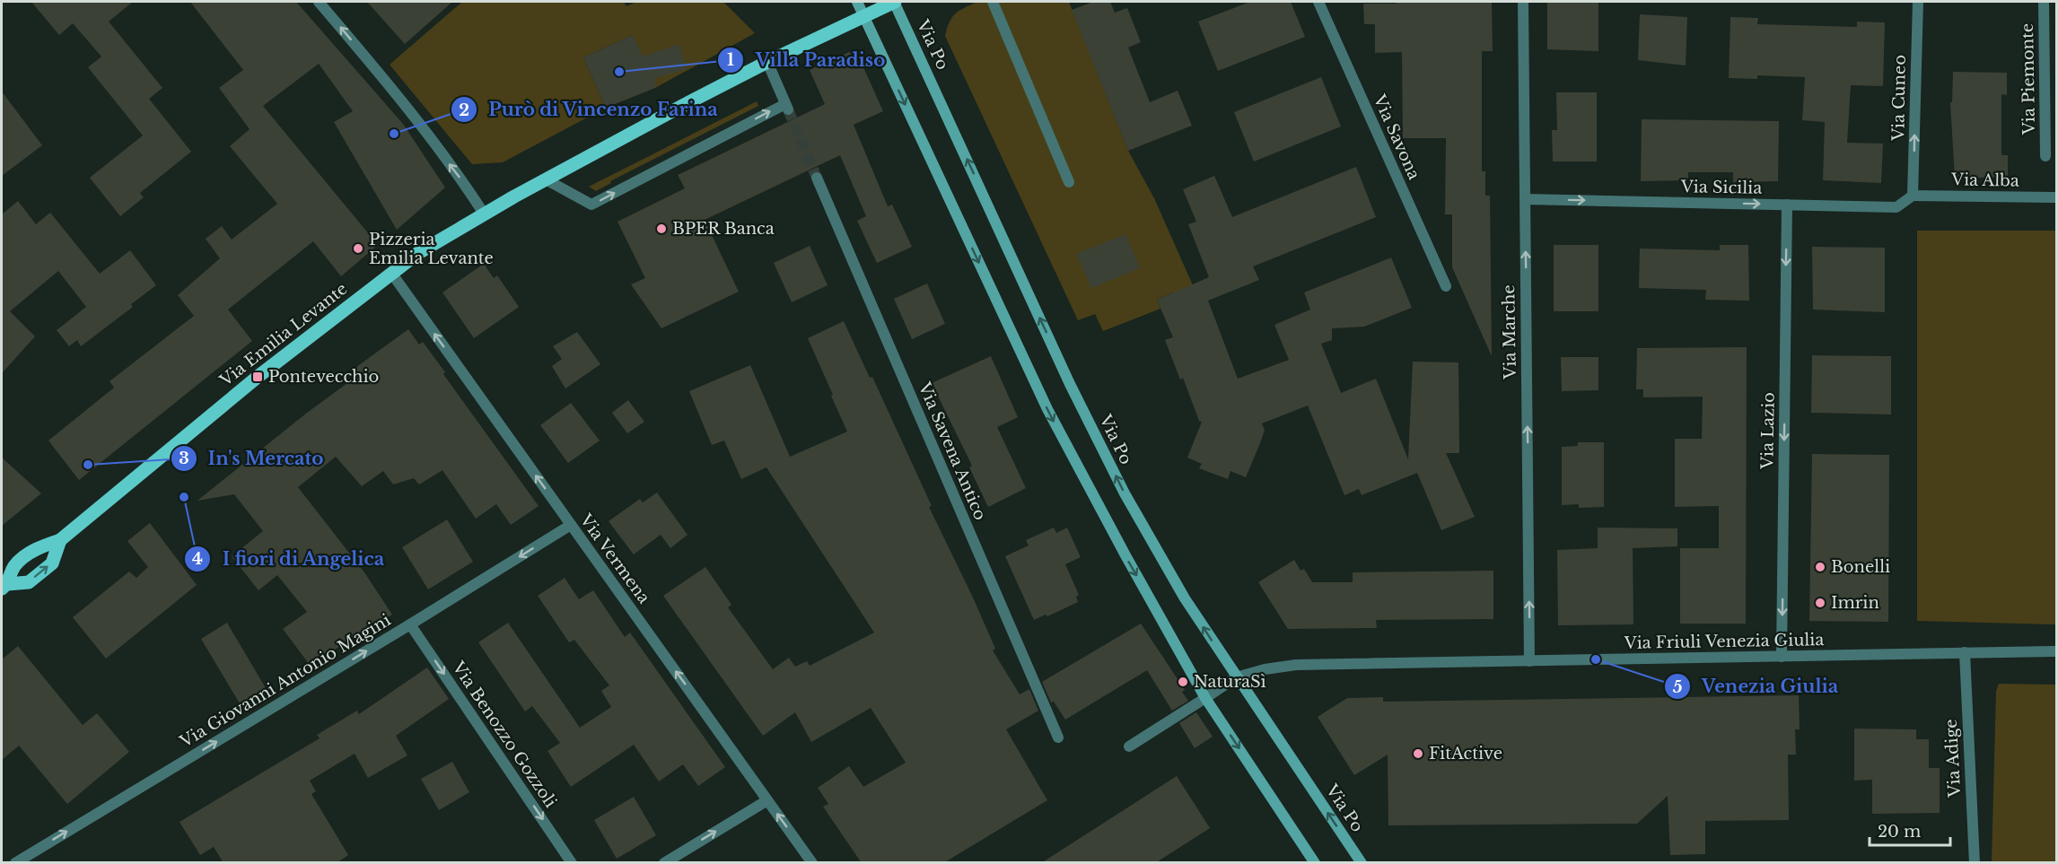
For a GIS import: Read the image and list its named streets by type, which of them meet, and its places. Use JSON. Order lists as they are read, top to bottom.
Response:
{
  "streets": {
    "main road": ["Via Po", "Via Emilia Levante"],
    "street": [
      "Via Piemonte",
      "Via Cuneo",
      "Via Savona",
      "Via Alba",
      "Via Sicilia",
      "Via Marche",
      "Via Lazio",
      "Via Savena Antico",
      "Via Vermena",
      "Via Friuli Venezia Giulia",
      "Via Giovanni Antonio Magini",
      "Via Benozzo Gozzoli",
      "Via Adige"
    ]
  },
  "crossings": [
    ["Via Po", "Via Emilia Levante"],
    ["Via Po", "Via Friuli Venezia Giulia"],
    ["Via Cuneo", "Via Alba"],
    ["Via Cuneo", "Via Sicilia"],
    ["Via Alba", "Via Sicilia"],
    ["Via Sicilia", "Via Marche"],
    ["Via Sicilia", "Via Lazio"],
    ["Via Marche", "Via Friuli Venezia Giulia"],
    ["Via Emilia Levante", "Via Vermena"],
    ["Via Lazio", "Via Friuli Venezia Giulia"],
    ["Via Vermena", "Via Giovanni Antonio Magini"],
    ["Via Friuli Venezia Giulia", "Via Adige"],
    ["Via Giovanni Antonio Magini", "Via Benozzo Gozzoli"]
  ],
  "one_way": [
    "Via Cuneo",
    "Via Sicilia",
    "Via Marche",
    "Via Lazio",
    "Via Vermena",
    "Via Benozzo Gozzoli"
  ],
  "places": {
    "other": [
      "Villa Paradiso",
      "Purò di Vincenzo Farina",
      "BPER Banca",
      "Pizzeria Emilia Levante",
      "In's Mercato",
      "I fiori di Angelica",
      "Bonelli",
      "Imrin",
      "Venezia Giulia",
      "NaturaSì",
      "FitActive"
    ],
    "transit": ["Pontevecchio"]
  },
  "scale_bar": "20 m"
}
